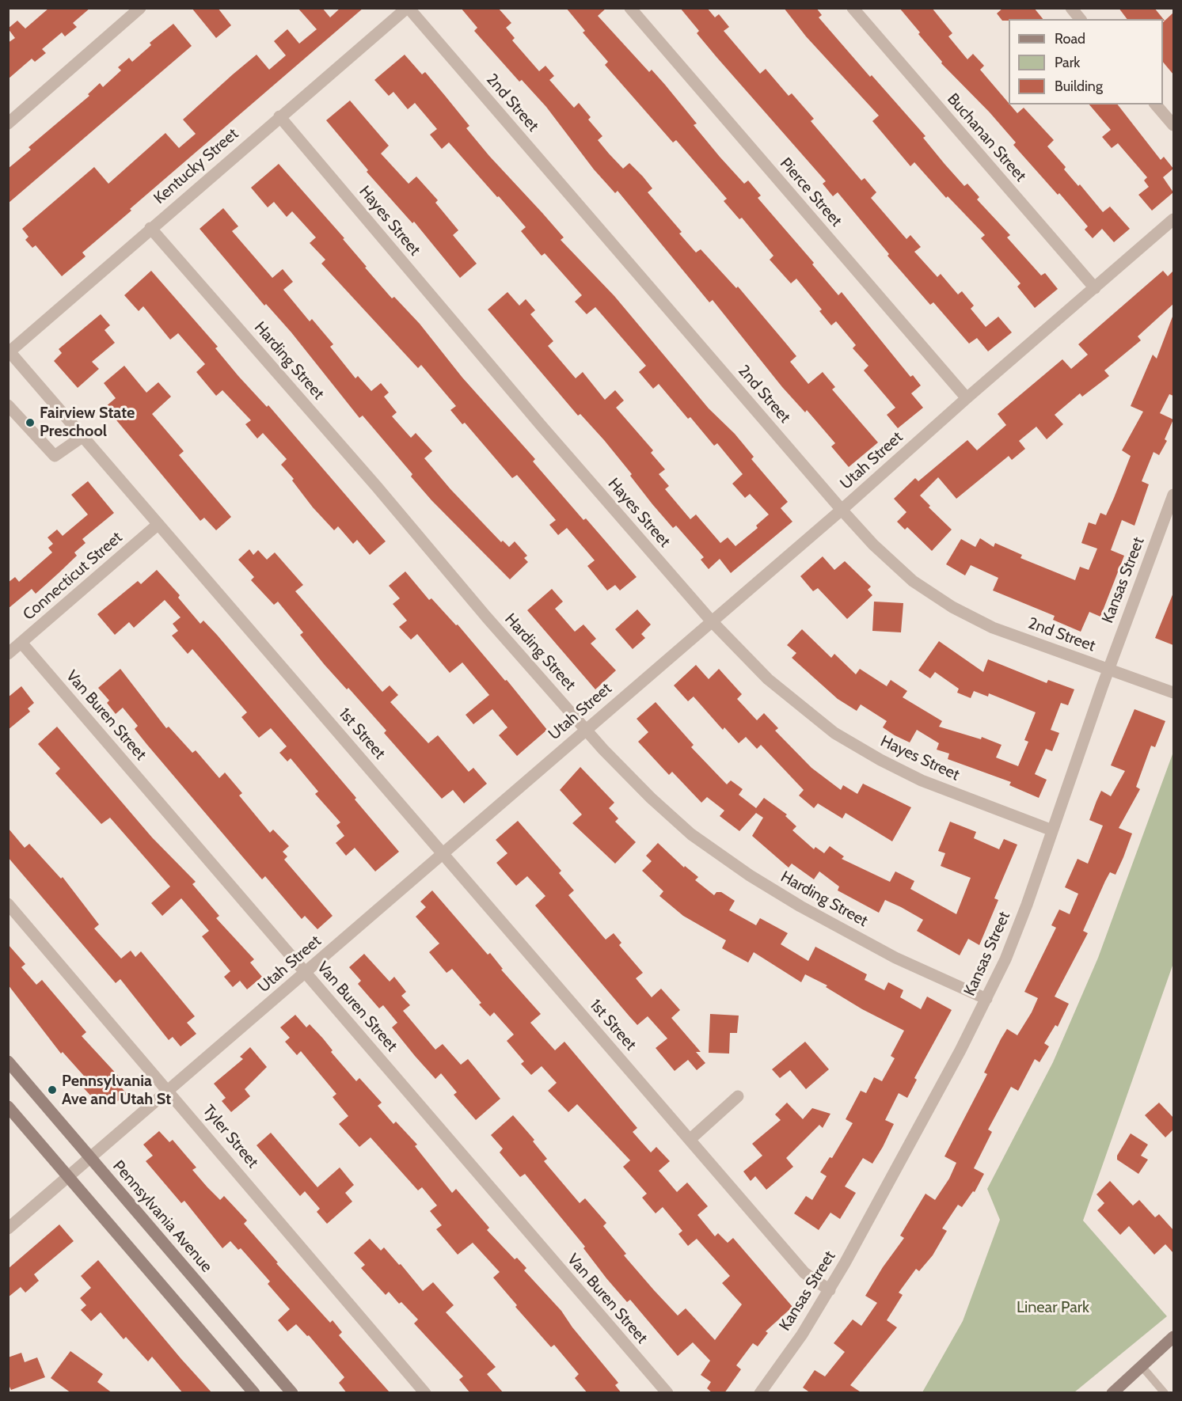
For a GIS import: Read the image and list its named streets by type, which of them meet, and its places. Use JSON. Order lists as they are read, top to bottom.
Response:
{
  "streets": {
    "main road": ["Pennsylvania Avenue"],
    "street": [
      "2nd Street",
      "Buchanan Street",
      "Kentucky Street",
      "Pierce Street",
      "Hayes Street",
      "Harding Street",
      "Utah Street",
      "Connecticut Street",
      "Kansas Street",
      "Van Buren Street",
      "1st Street",
      "Tyler Street"
    ]
  },
  "crossings": [
    ["2nd Street", "Kentucky Street"],
    ["2nd Street", "Utah Street"],
    ["2nd Street", "Kansas Street"],
    ["Buchanan Street", "Utah Street"],
    ["Kentucky Street", "Hayes Street"],
    ["Kentucky Street", "Harding Street"],
    ["Kentucky Street", "1st Street"],
    ["Pierce Street", "Utah Street"],
    ["Hayes Street", "Utah Street"],
    ["Hayes Street", "Kansas Street"],
    ["Harding Street", "Utah Street"],
    ["Harding Street", "Kansas Street"],
    ["Utah Street", "Van Buren Street"],
    ["Utah Street", "1st Street"],
    ["Utah Street", "Tyler Street"],
    ["Utah Street", "Pennsylvania Avenue"],
    ["Connecticut Street", "Van Buren Street"],
    ["Connecticut Street", "1st Street"],
    ["Kansas Street", "1st Street"]
  ],
  "parks": ["Linear Park"],
  "places": ["Fairview State Preschool", "Pennsylvania Ave and Utah St"],
  "legend": ["Road", "Park", "Building"]
}
